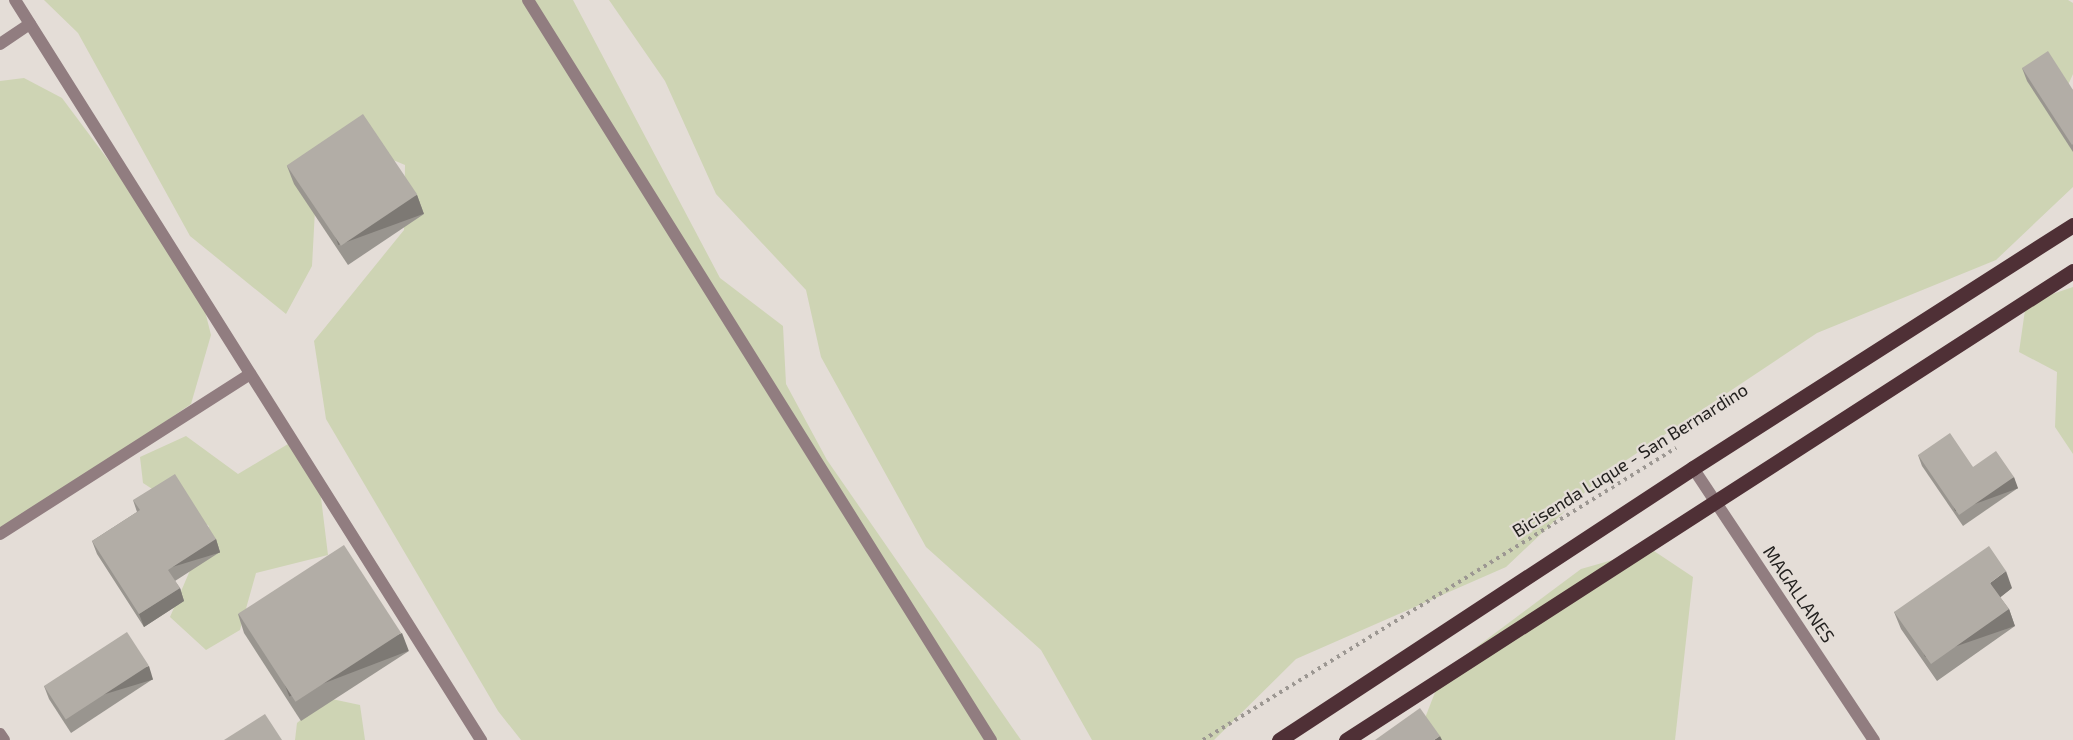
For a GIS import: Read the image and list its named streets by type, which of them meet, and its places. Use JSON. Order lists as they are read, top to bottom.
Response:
{
  "streets": {
    "street": ["MAGALLANES"],
    "path": ["Bicisenda Luque - San Bernardino"]
  }
}
